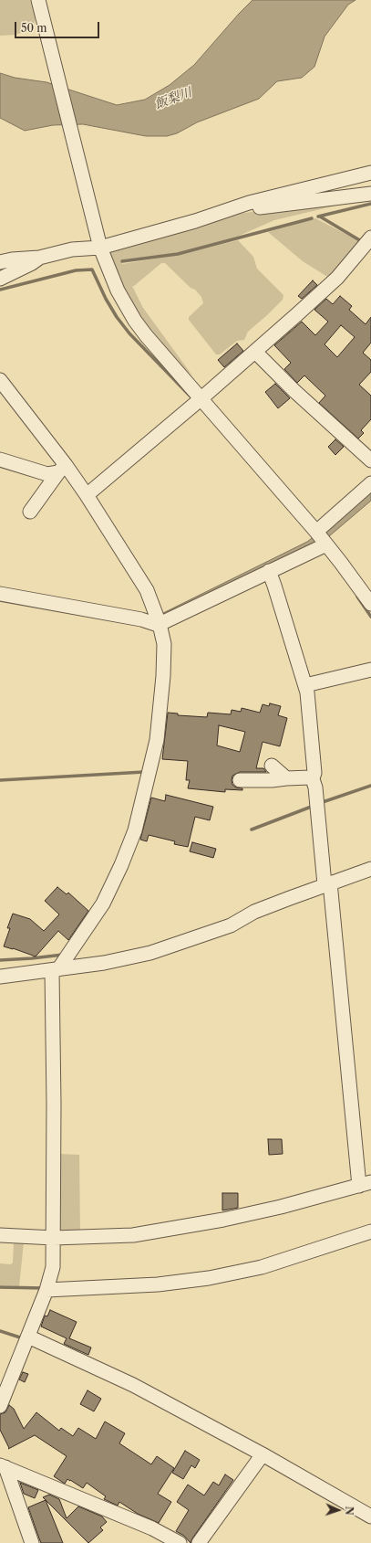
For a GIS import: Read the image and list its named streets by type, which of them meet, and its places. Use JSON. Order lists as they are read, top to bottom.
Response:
{
  "water": ["飯梨川"],
  "scale_bar": "50 m",
  "north": "right"
}
